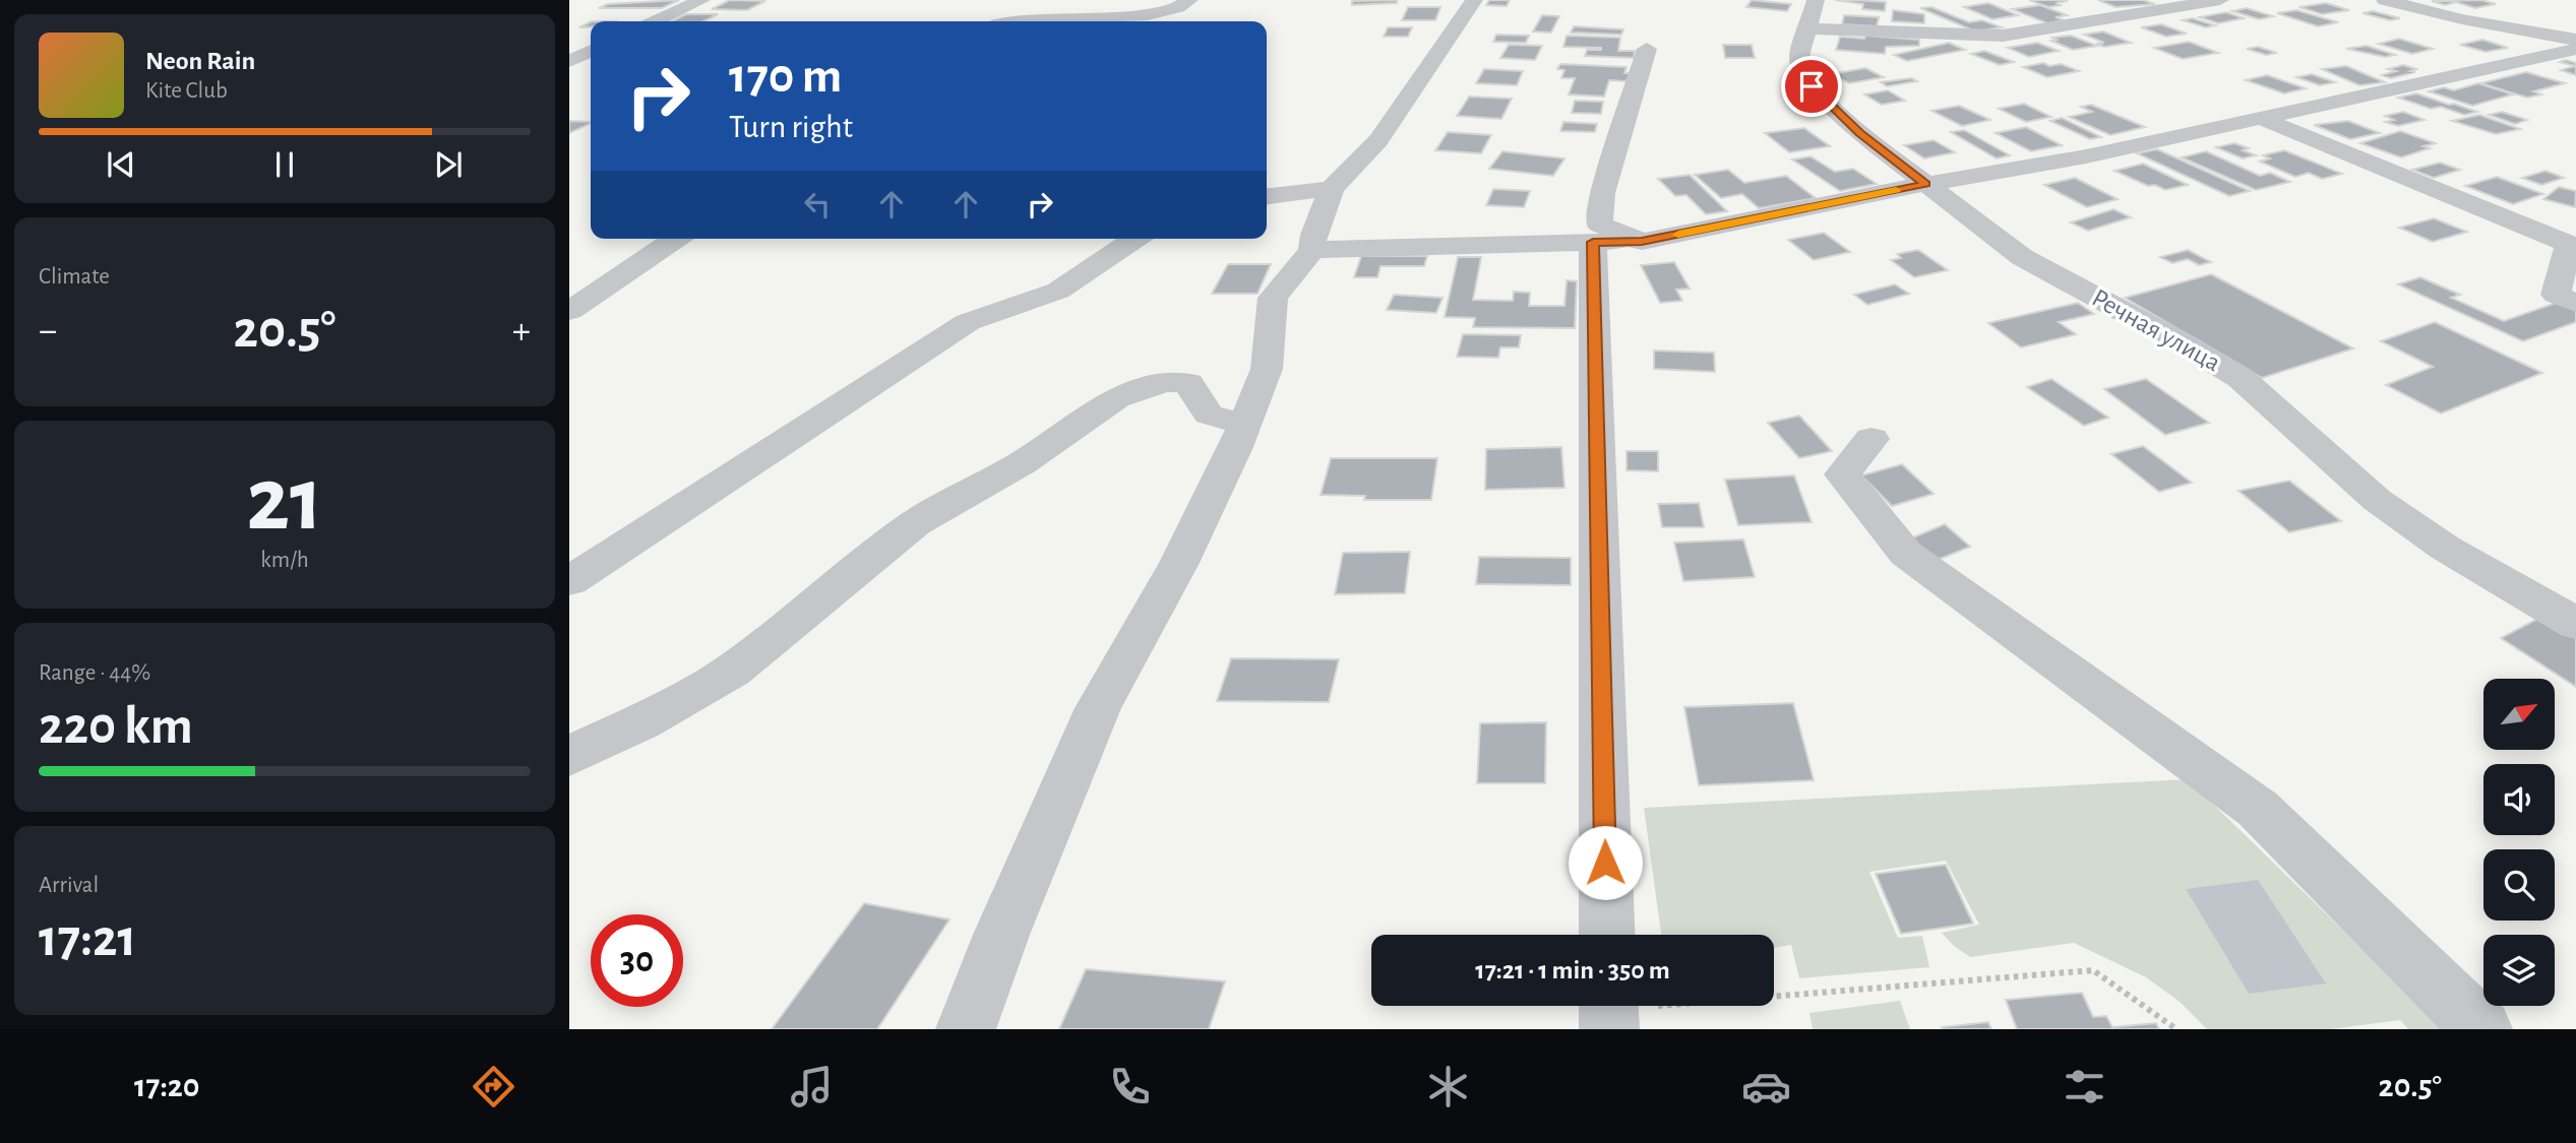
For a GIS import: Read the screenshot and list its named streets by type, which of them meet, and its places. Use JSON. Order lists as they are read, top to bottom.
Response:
{
  "streets": {
    "street": ["Речная улица"]
  },
  "north": "top right",
  "page": {
    "turn": ["170 m", "Turn right"],
    "song": ["Neon Rain", "Kite Club"],
    "tile": [
      "Climate",
      ["21", "km/h"],
      ["Range · 44%", "220 km"],
      ["Arrival", "17:21"]
    ],
    "heat": ["−", "20.5°", "+"],
    "limit": "30",
    "trip": "17:21 · 1 min · 350 m",
    "tabs": ["17:20", "20.5°"]
  }
}
